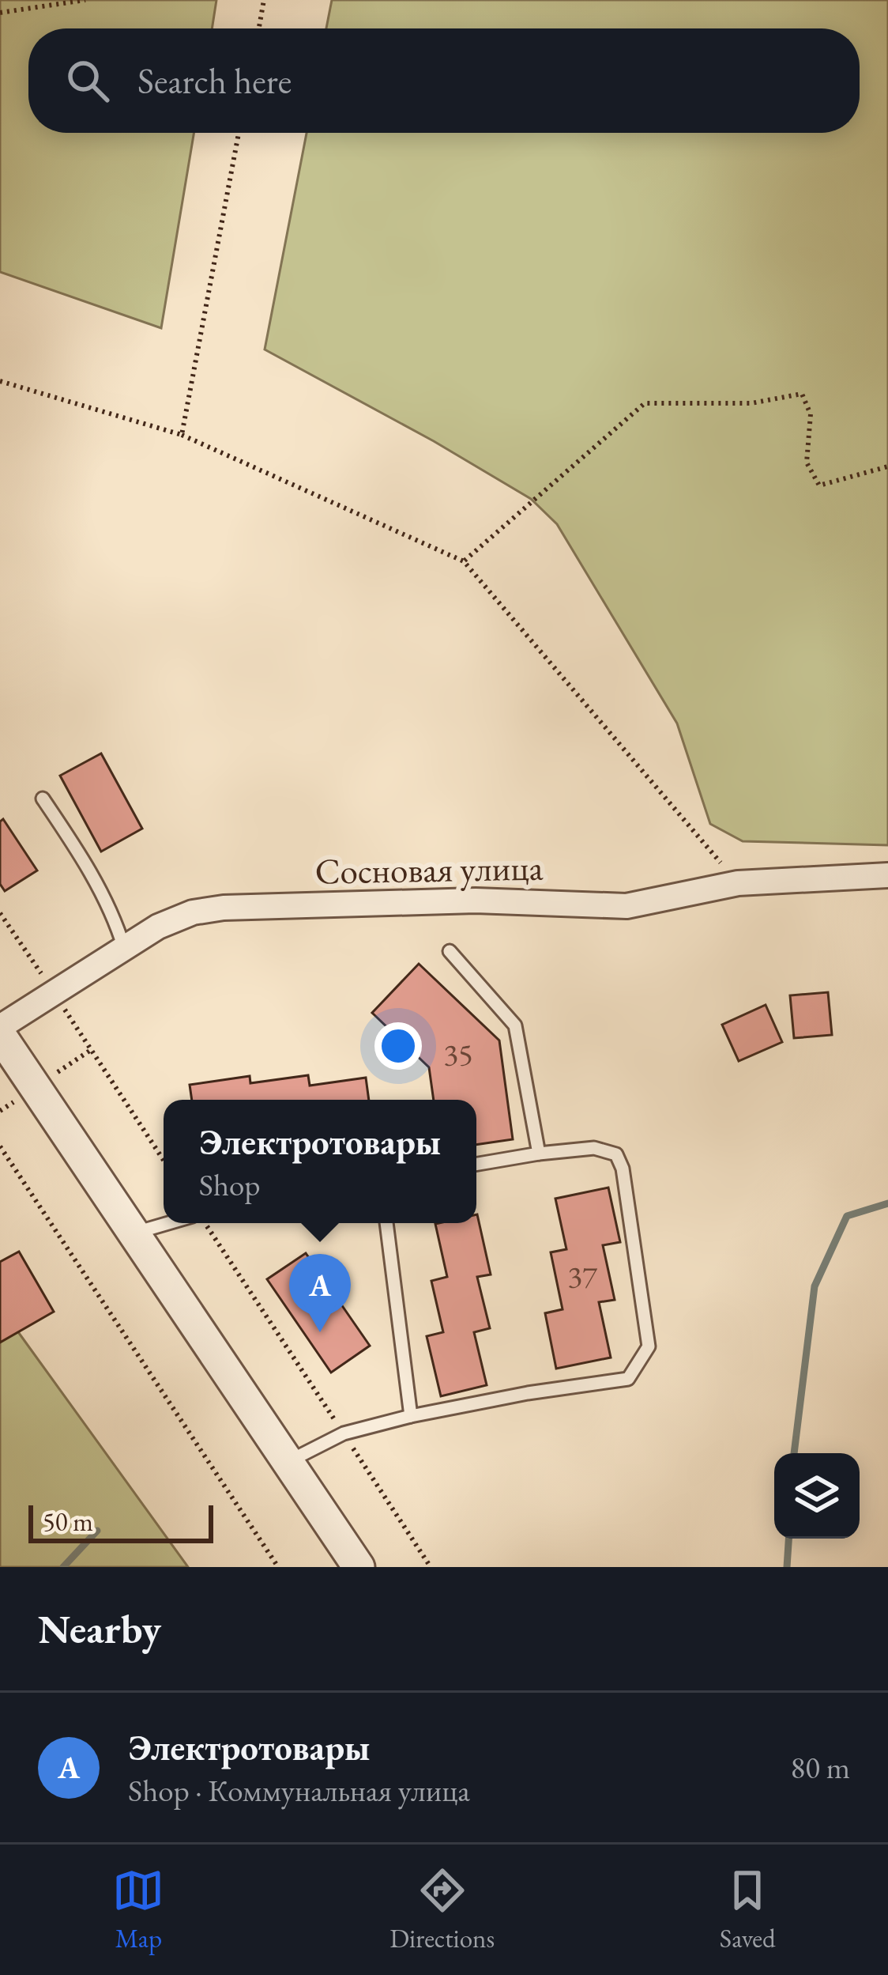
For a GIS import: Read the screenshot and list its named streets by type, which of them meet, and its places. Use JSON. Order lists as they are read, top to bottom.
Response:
{
  "streets": {
    "street": ["Сосновая улица"]
  },
  "house_numbers": ["35", "37"],
  "scale_bar": "50 m",
  "page": {
    "search": "Search here",
    "popup": ["Электротовары", "Shop"],
    "pins": "A",
    "scale": "50 m",
    "heading": "Nearby",
    "list": [
      {
        "mark": "A",
        "name": "Электротовары",
        "note": "Shop · Коммунальная улица",
        "value": "80 m"
      }
    ],
    "nav": ["Map", "Directions", "Saved"]
  }
}
